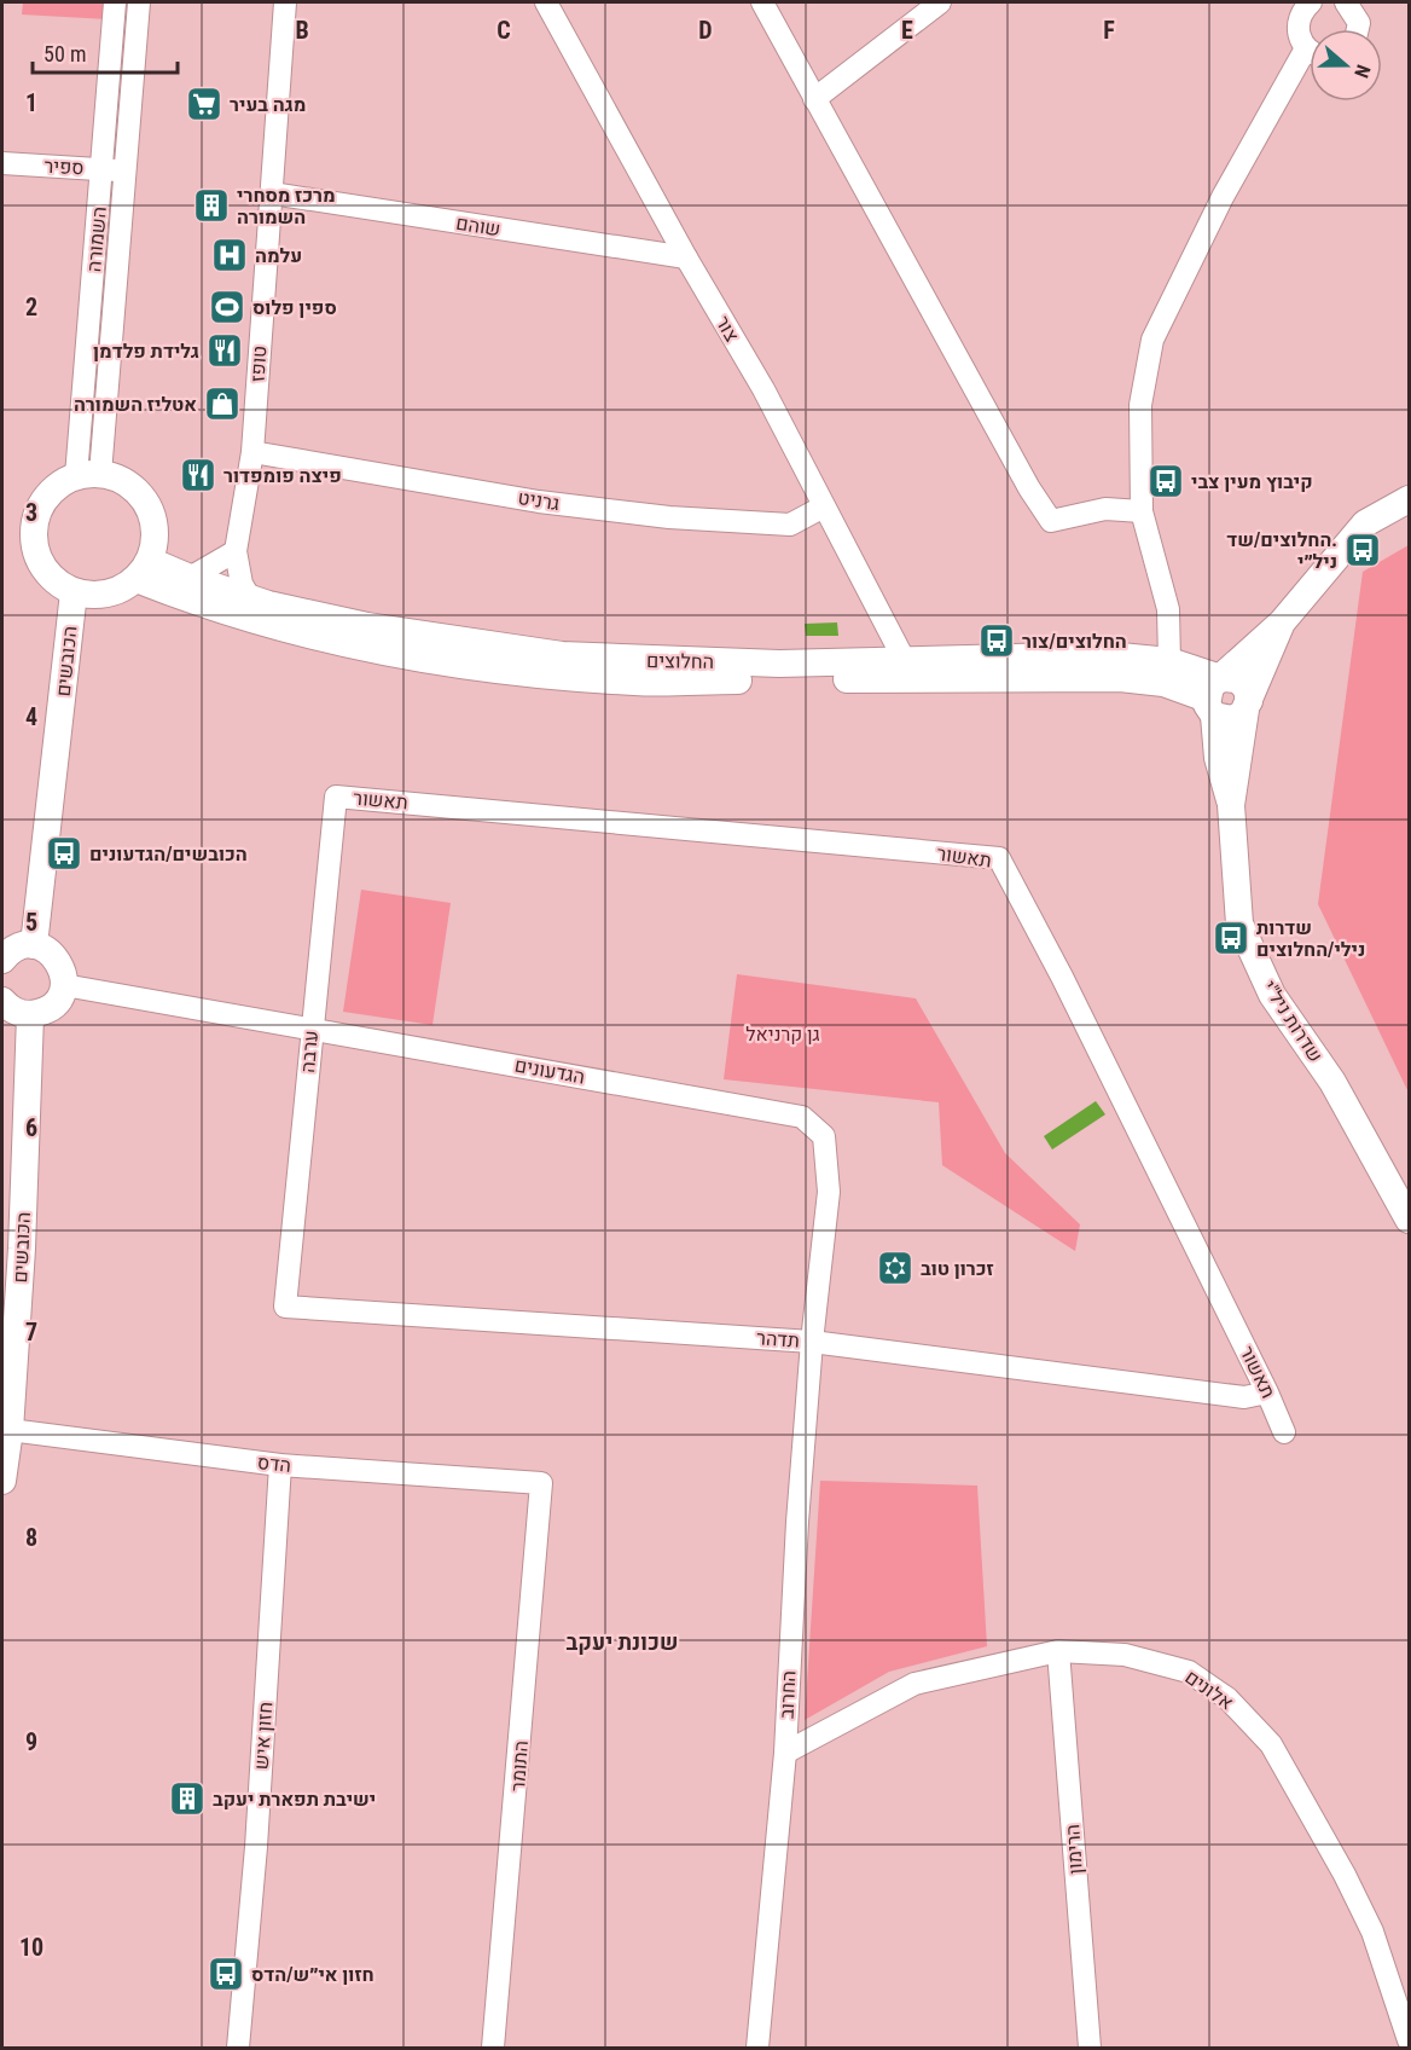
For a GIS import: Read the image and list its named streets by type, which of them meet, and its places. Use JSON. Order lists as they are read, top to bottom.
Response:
{
  "streets": {
    "street": [
      "ספיר",
      "שוהם",
      "השמורה",
      "צור",
      "טופז",
      "גרניט",
      "הכובשים",
      "החלוצים",
      "תאשור",
      "שדרות ניל\"י",
      "ערבה",
      "הגדעונים",
      "תדהר",
      "הדס",
      "אלונים",
      "החרוב",
      "חזון איש",
      "התומר",
      "הרימון"
    ]
  },
  "crossings": [
    ["ספיר", "השמורה"],
    ["שוהם", "צור"],
    ["שוהם", "טופז"],
    ["השמורה", "הכובשים"],
    ["השמורה", "החלוצים"],
    ["צור", "גרניט"],
    ["צור", "החלוצים"],
    ["טופז", "גרניט"],
    ["טופז", "החלוצים"],
    ["הכובשים", "החלוצים"],
    ["הכובשים", "הדס"],
    ["החלוצים", "שדרות ניל\"י"],
    ["תאשור", "ערבה"],
    ["תאשור", "תדהר"],
    ["ערבה", "הגדעונים"],
    ["ערבה", "תדהר"],
    ["הגדעונים", "תדהר"],
    ["הגדעונים", "החרוב"],
    ["תדהר", "החרוב"],
    ["הדס", "חזון איש"],
    ["הדס", "התומר"],
    ["אלונים", "החרוב"],
    ["אלונים", "הרימון"]
  ],
  "districts": ["שכונת יעקב"],
  "parks": ["גן קרניאל"],
  "places": {
    "supermarket": ["מגה בעיר"],
    "building": ["מרכז מסחרי השמורה", "ישיבת תפארת יעקב"],
    "hospital": ["עלמה"],
    "sports": ["ספין פלוס"],
    "restaurant": ["גלידת פלדמן", "פיצה פומפדור"],
    "shop": ["אטליז השמורה"],
    "bus stop": [
      "קיבוץ מעין צבי",
      "החלוצים/שד. ניל״י",
      "החלוצים/צור",
      "הכובשים/הגדעונים",
      "שדרות נילי/החלוצים",
      "חזון אי״ש/הדס"
    ],
    "synagogue": ["זכרון טוב"]
  },
  "scale_bar": "50 m",
  "north": "right",
  "grid": {
    "columns": [
      "B",
      "C",
      "D",
      "E",
      "F"
    ],
    "rows": [
      "1",
      "2",
      "3",
      "4",
      "5",
      "6",
      "7",
      "8",
      "9",
      "10"
    ]
  }
}
